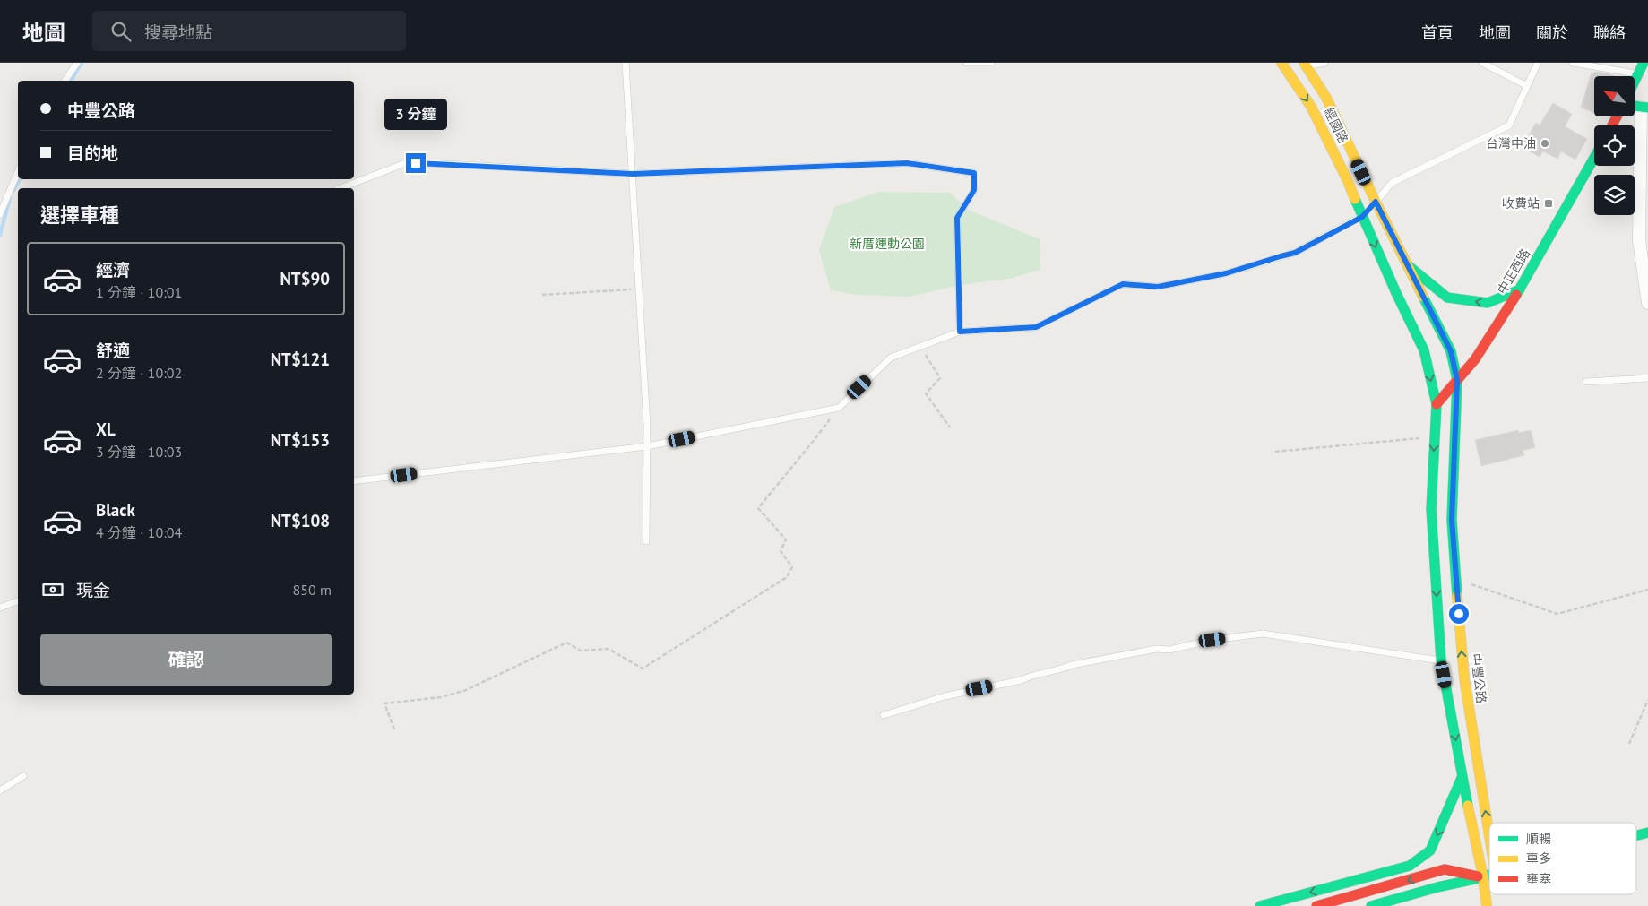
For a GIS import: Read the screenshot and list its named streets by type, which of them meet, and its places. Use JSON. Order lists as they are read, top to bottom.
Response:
{
  "streets": {
    "main road": ["經國路", "中正西路", "中豐公路"]
  },
  "crossings": [
    ["經國路", "中正西路"],
    ["經國路", "中豐公路"],
    ["中正西路", "中豐公路"]
  ],
  "parks": ["新厝運動公園"],
  "places": {
    "other": ["台灣中油"],
    "transit": ["收費站"]
  },
  "legend": ["順暢", "車多", "壅塞"],
  "north": "top left",
  "page": {
    "header": "地圖",
    "search": "搜尋地點",
    "nav": [
      "首頁",
      "地圖",
      "關於",
      "聯絡"
    ],
    "banner": ["中豐公路", "目的地"],
    "bubble": "3 分鐘",
    "heading": "選擇車種",
    "list": [
      {
        "name": "經濟",
        "note": "1 分鐘 · 10:01",
        "value": "NT$90"
      },
      {
        "name": "舒適",
        "note": "2 分鐘 · 10:02",
        "value": "NT$121"
      },
      {
        "name": "XL",
        "note": "3 分鐘 · 10:03",
        "value": "NT$153"
      },
      {
        "name": "Black",
        "note": "4 分鐘 · 10:04",
        "value": "NT$108"
      }
    ],
    "pay": ["現金", "850 m"],
    "buttons": "確認"
  }
}
